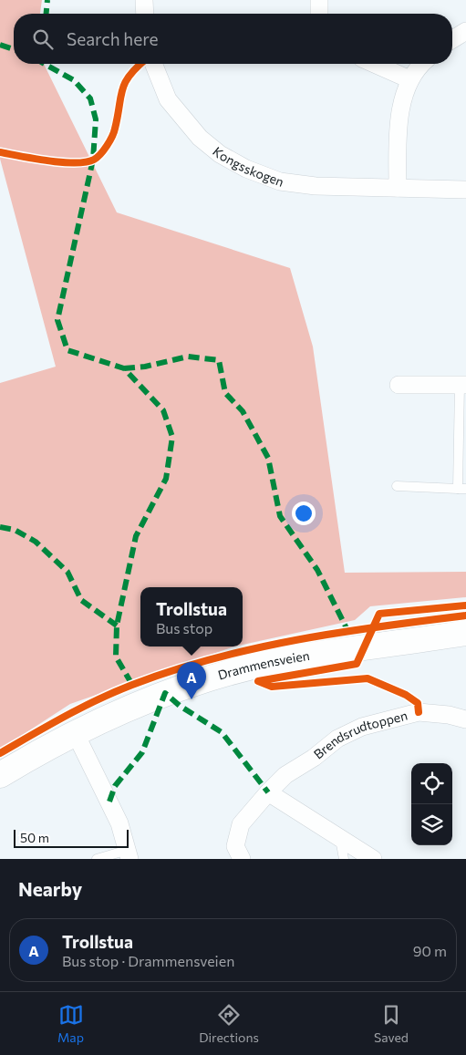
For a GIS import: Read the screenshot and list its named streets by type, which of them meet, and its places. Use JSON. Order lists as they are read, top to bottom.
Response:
{
  "streets": {
    "main road": ["Drammensveien"],
    "street": ["Kongsskogen", "Brendsrudtoppen"]
  },
  "scale_bar": "50 m",
  "page": {
    "search": "Search here",
    "popup": ["Trollstua", "Bus stop"],
    "pins": "A",
    "scale": "50 m",
    "heading": "Nearby",
    "list": [
      {
        "mark": "A",
        "name": "Trollstua",
        "note": "Bus stop · Drammensveien",
        "value": "90 m"
      }
    ],
    "nav": ["Map", "Directions", "Saved"]
  }
}
